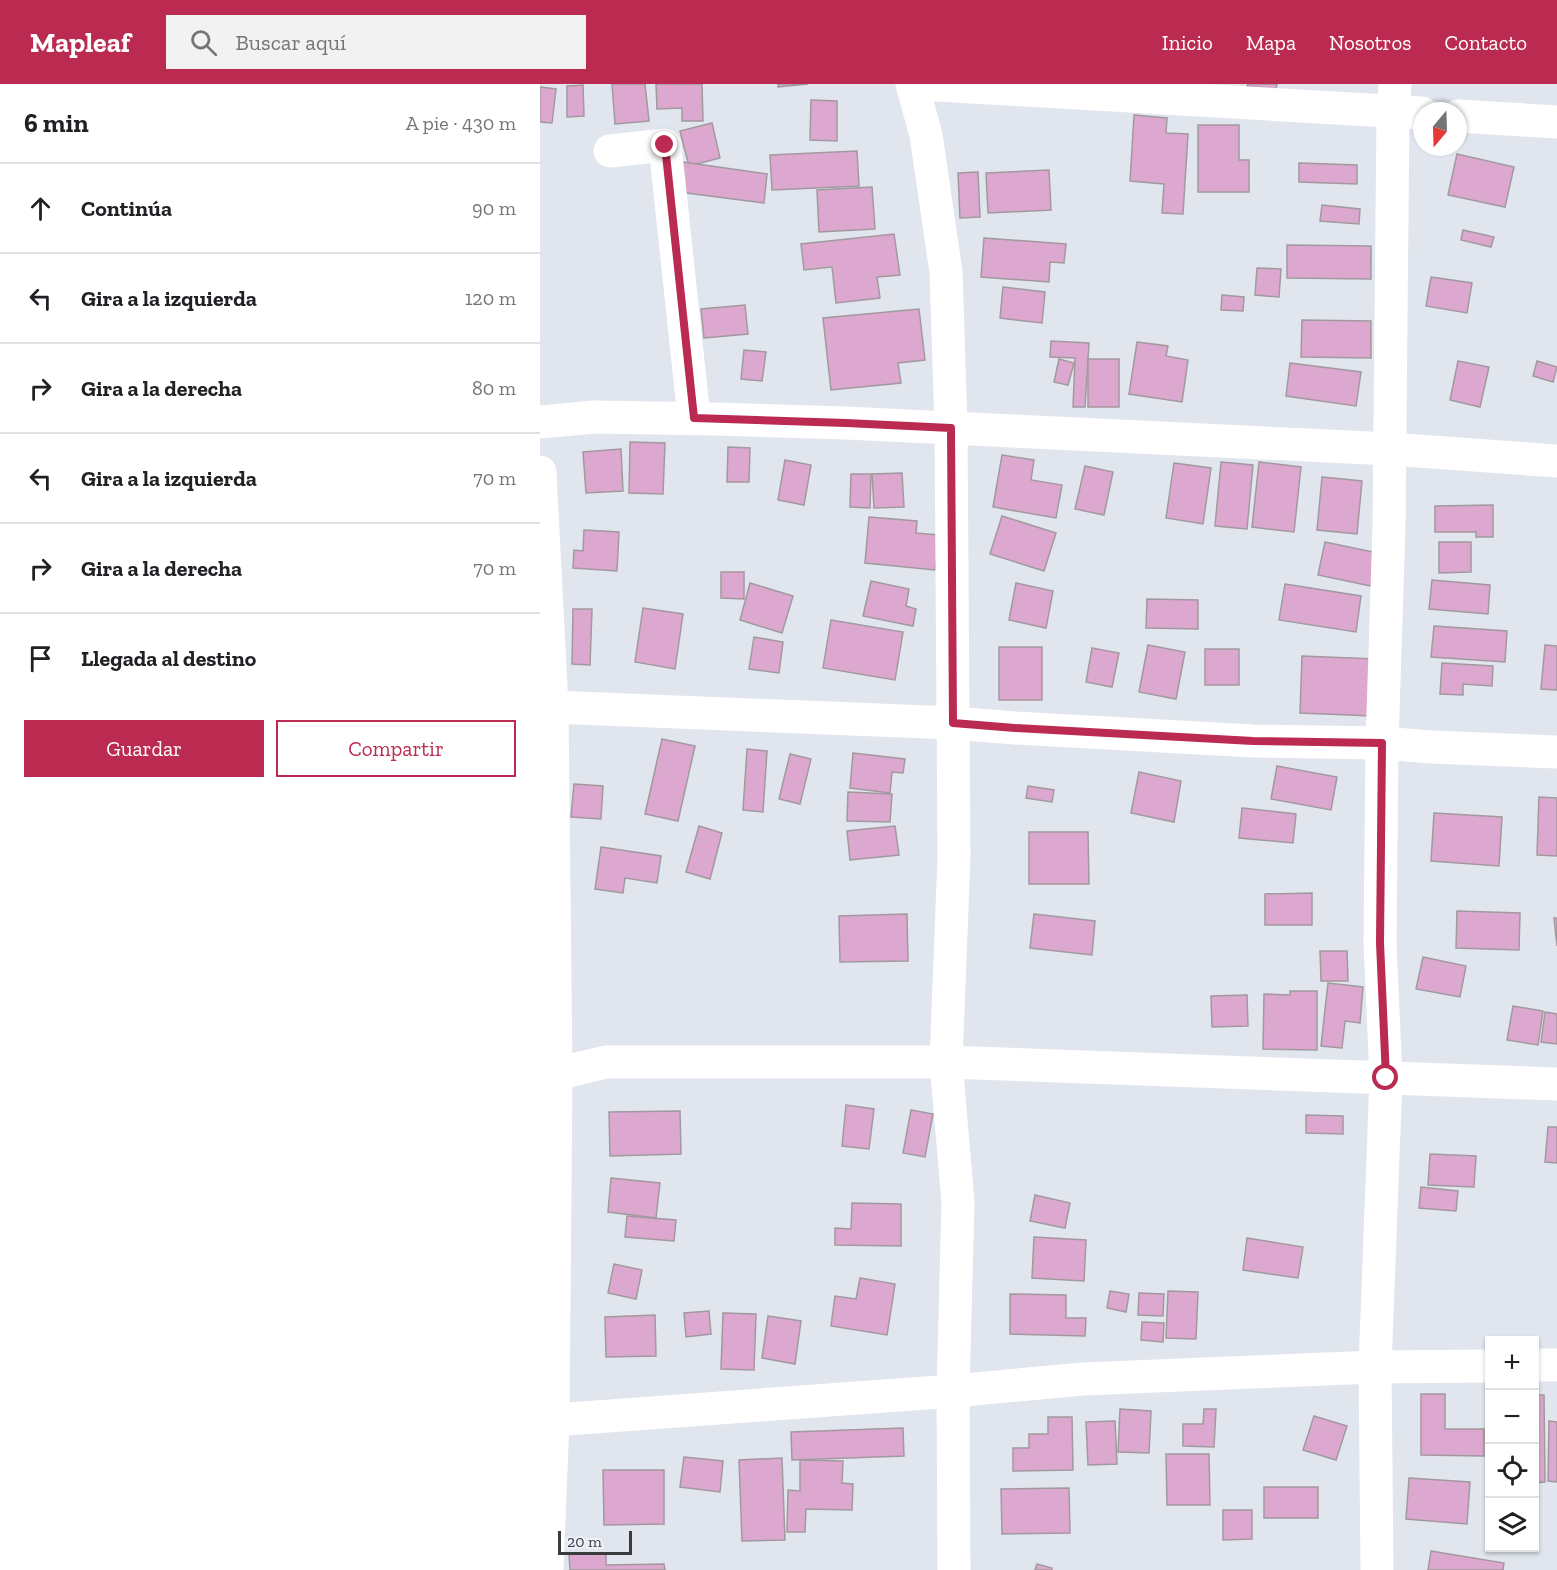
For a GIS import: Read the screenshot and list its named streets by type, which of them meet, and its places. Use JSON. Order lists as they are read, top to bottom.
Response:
{
  "scale_bar": "20 m",
  "north": "bottom",
  "page": {
    "header": "Mapleaf",
    "search": "Buscar aquí",
    "nav": [
      "Inicio",
      "Mapa",
      "Nosotros",
      "Contacto"
    ],
    "heading": ["6 min", "A pie · 430 m"],
    "list": [
      ["Continúa", "90 m"],
      ["Gira a la izquierda", "120 m"],
      ["Gira a la derecha", "80 m"],
      ["Gira a la izquierda", "70 m"],
      ["Gira a la derecha", "70 m"],
      "Llegada al destino"
    ],
    "buttons": ["Guardar", "Compartir"],
    "map_buttons": ["+", "−"],
    "scale": "20 m"
  }
}
